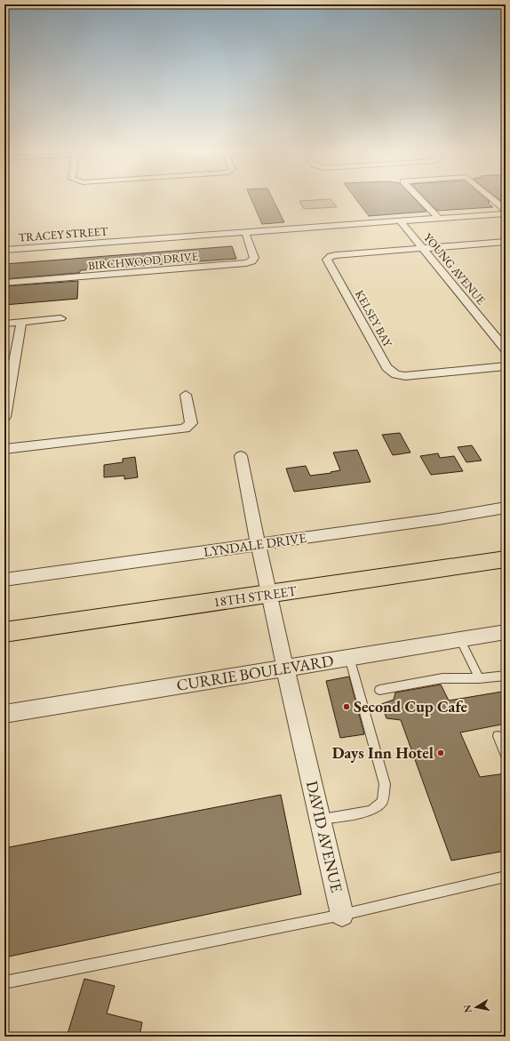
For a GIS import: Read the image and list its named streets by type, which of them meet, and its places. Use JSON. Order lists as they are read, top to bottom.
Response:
{
  "streets": {
    "main road": ["18TH STREET"],
    "street": [
      "TRACEY STREET",
      "BIRCHWOOD DRIVE",
      "YOUNG AVENUE",
      "KELSEY BAY",
      "LYNDALE DRIVE",
      "CURRIE BOULEVARD",
      "DAVID AVENUE"
    ]
  },
  "crossings": [
    ["TRACEY STREET", "BIRCHWOOD DRIVE"],
    ["TRACEY STREET", "YOUNG AVENUE"],
    ["YOUNG AVENUE", "KELSEY BAY"],
    ["LYNDALE DRIVE", "DAVID AVENUE"],
    ["18TH STREET", "DAVID AVENUE"],
    ["CURRIE BOULEVARD", "DAVID AVENUE"]
  ],
  "places": ["Second Cup Cafe", "Days Inn Hotel"],
  "north": "left"
}
